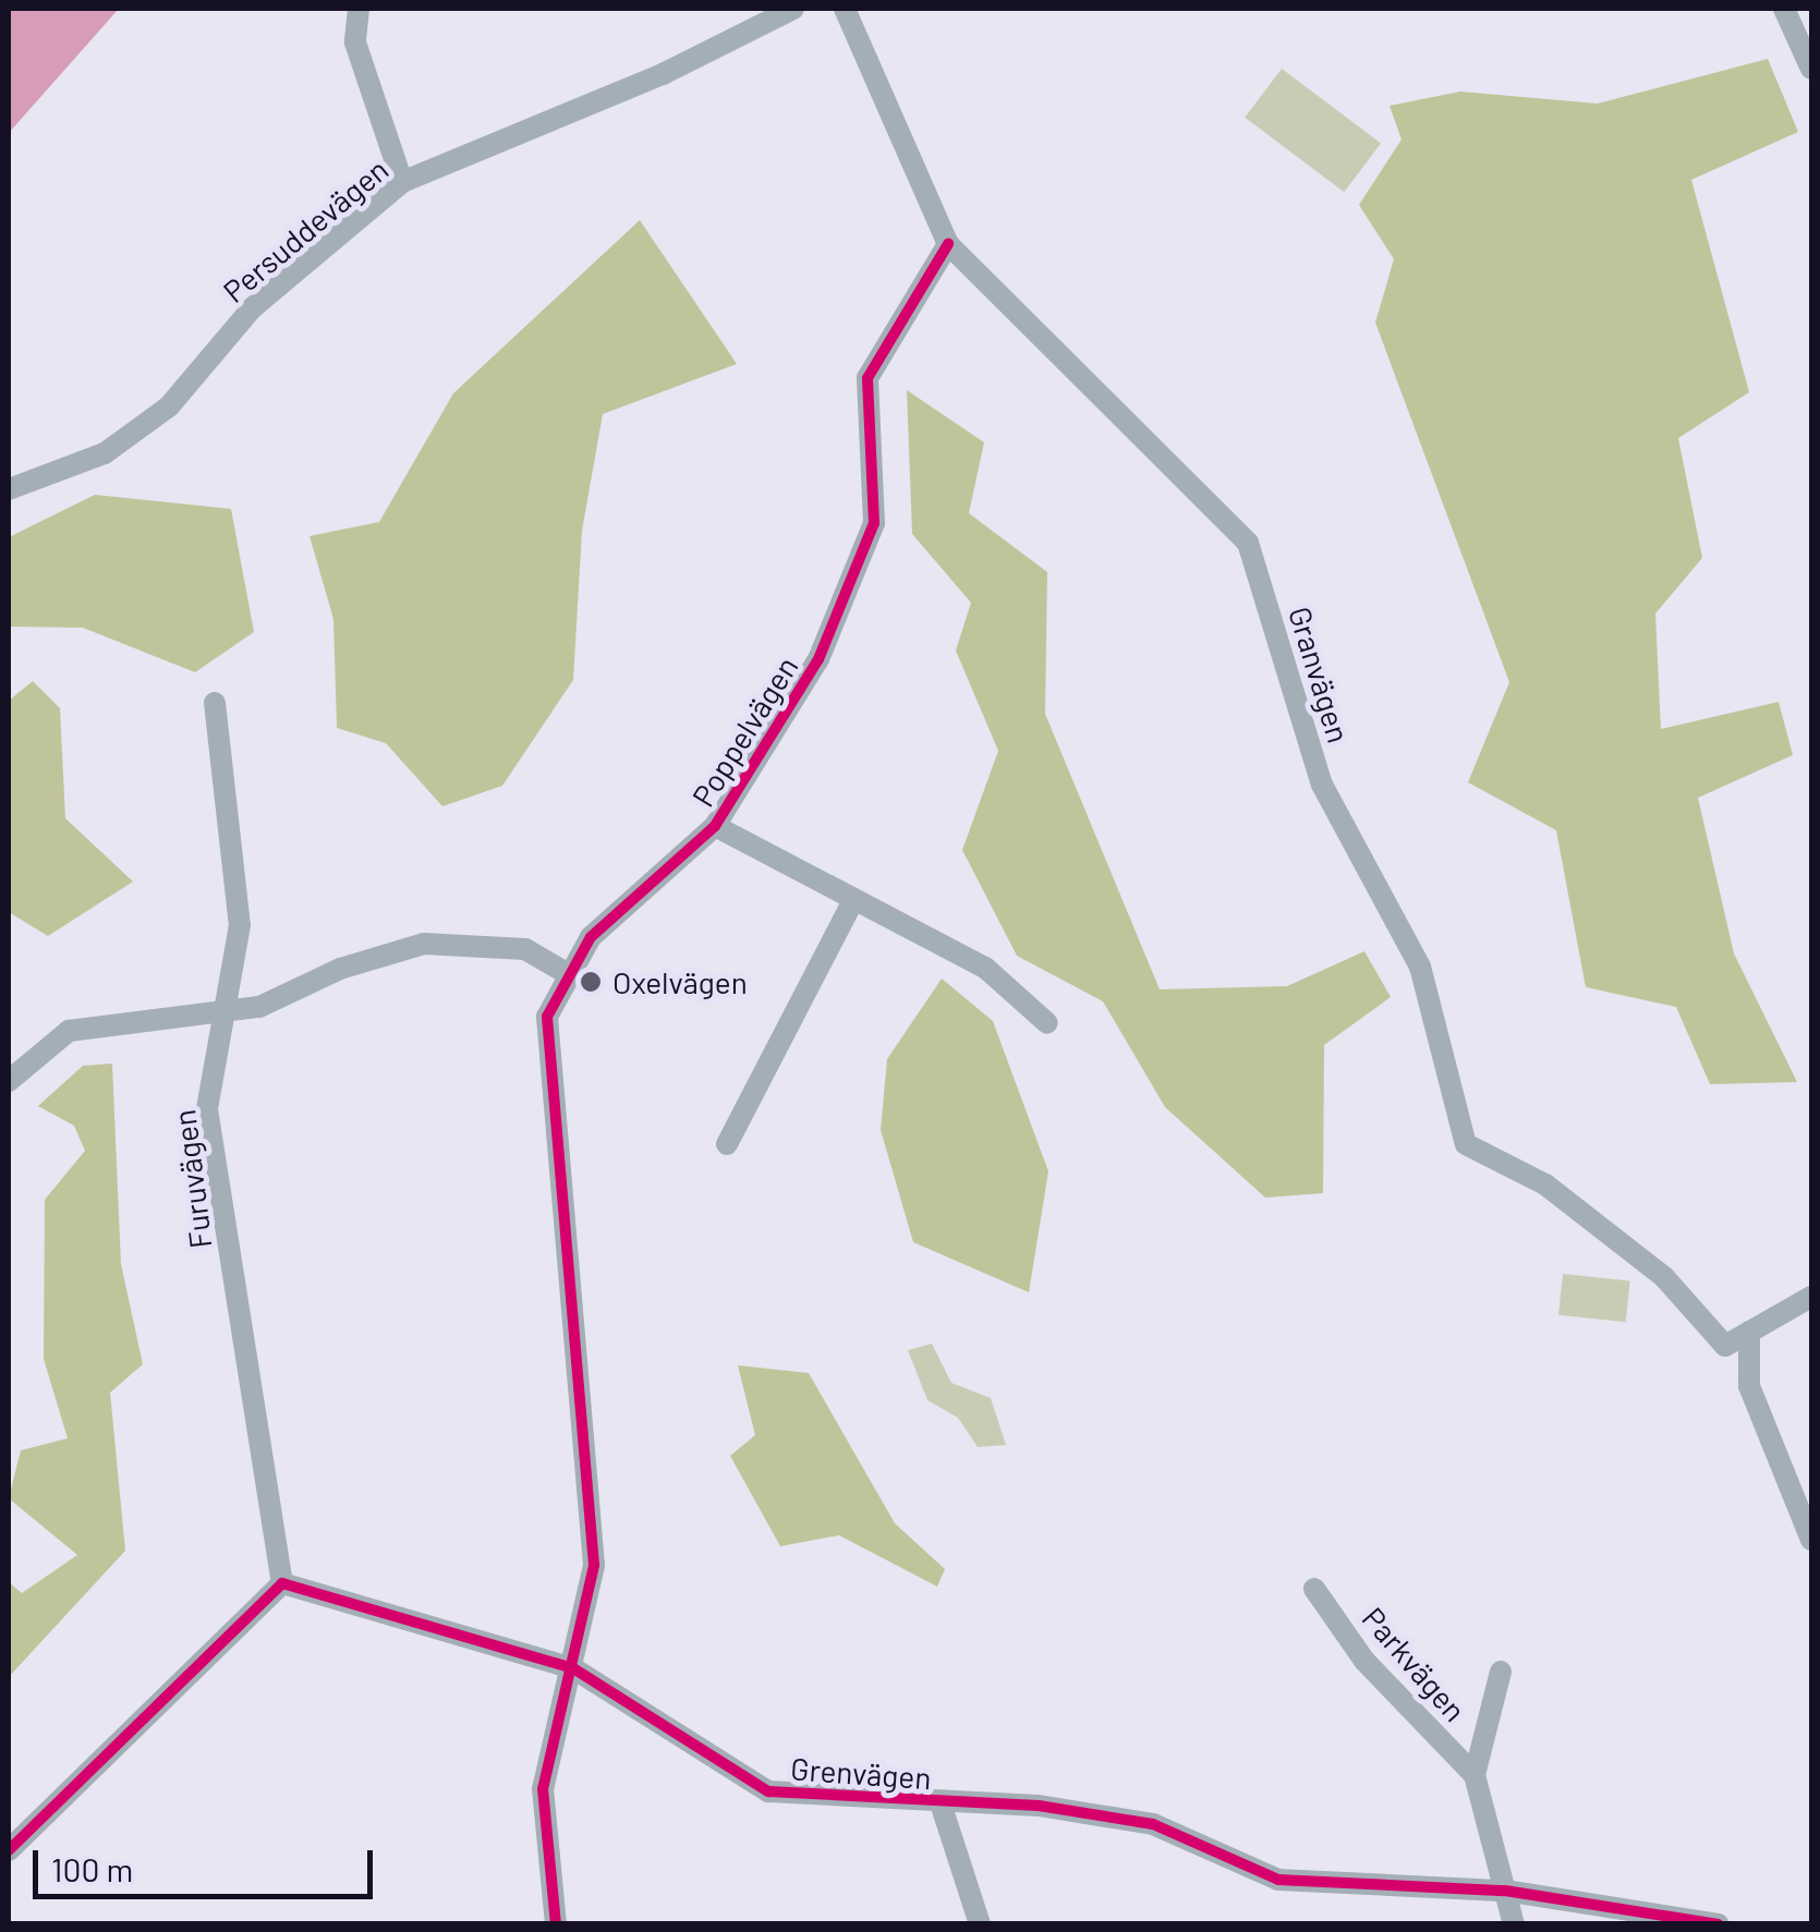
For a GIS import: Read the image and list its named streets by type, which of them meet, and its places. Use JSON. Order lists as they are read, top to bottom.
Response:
{
  "streets": {
    "street": [
      "Persuddevägen",
      "Granvägen",
      "Poppelvägen",
      "Furuvägen",
      "Parkvägen",
      "Grenvägen"
    ]
  },
  "crossings": [
    ["Granvägen", "Poppelvägen"],
    ["Poppelvägen", "Grenvägen"],
    ["Furuvägen", "Grenvägen"],
    ["Parkvägen", "Grenvägen"]
  ],
  "places": ["Oxelvägen"],
  "scale_bar": "100 m"
}
